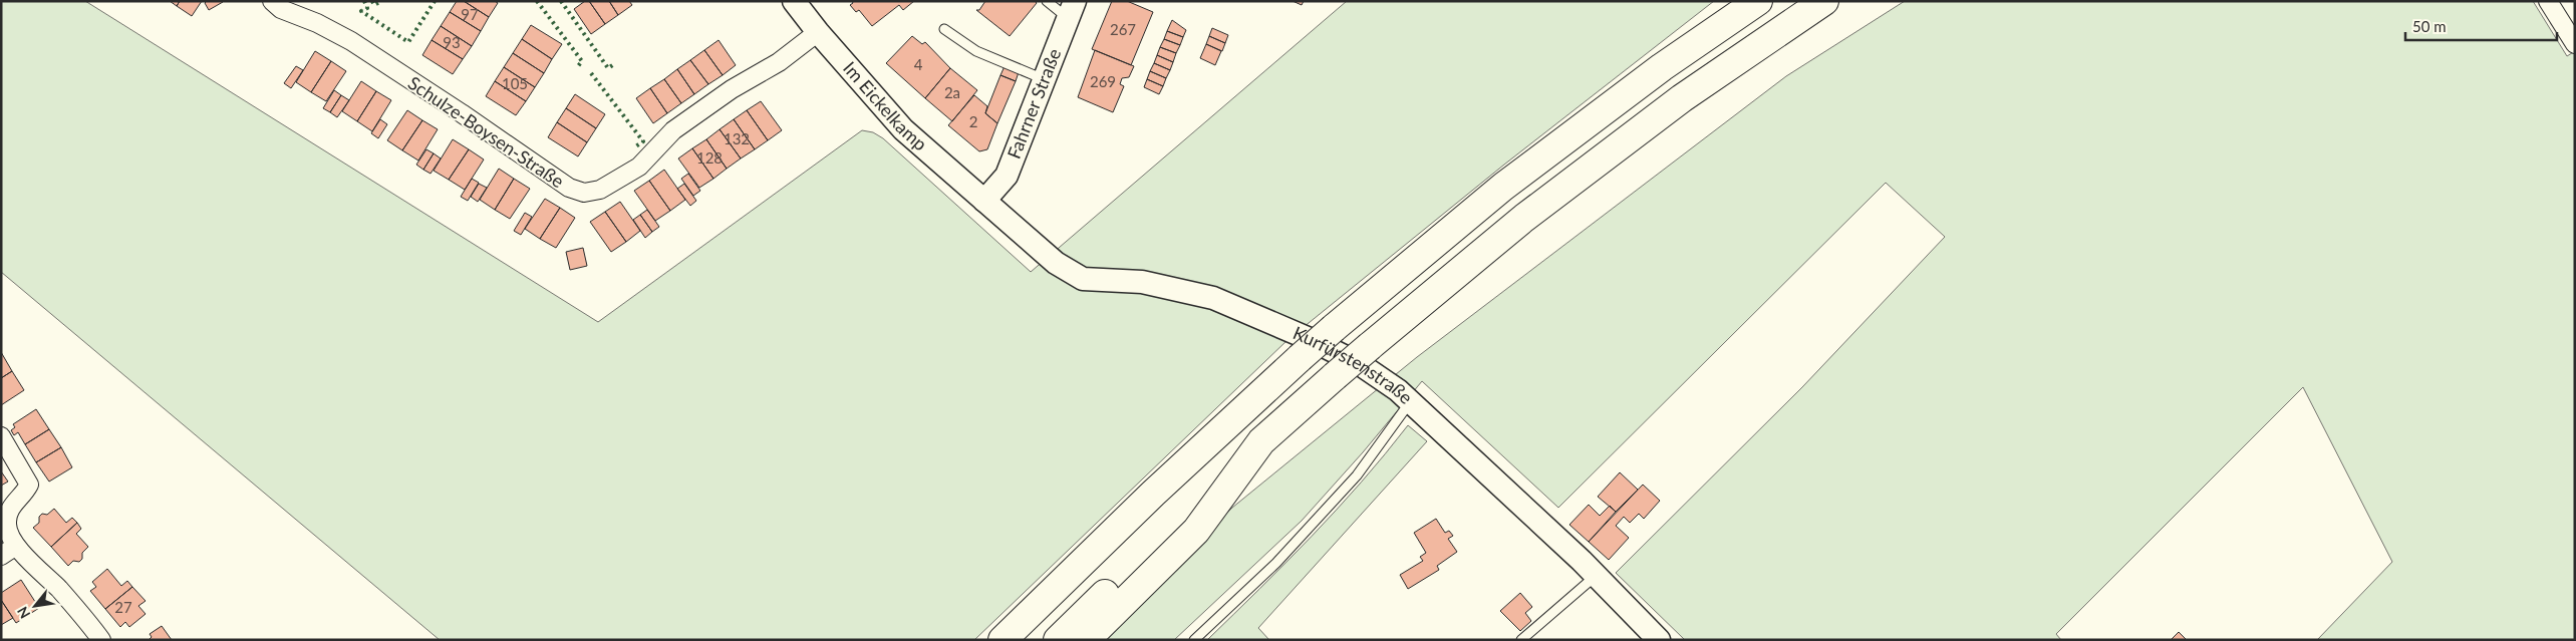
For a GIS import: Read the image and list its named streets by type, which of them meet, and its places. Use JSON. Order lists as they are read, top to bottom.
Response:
{
  "streets": {
    "street": [
      "Fahrner Straße",
      "Im Eickelkamp",
      "Schulze-Boysen-Straße",
      "Kurfürstenstraße"
    ]
  },
  "crossings": [
    ["Fahrner Straße", "Im Eickelkamp"],
    ["Fahrner Straße", "Kurfürstenstraße"],
    ["Im Eickelkamp", "Schulze-Boysen-Straße"],
    ["Im Eickelkamp", "Kurfürstenstraße"]
  ],
  "house_numbers": [
    "97",
    "267",
    "93",
    "4",
    "269",
    "105",
    "2a",
    "2",
    "132",
    "128",
    "27"
  ],
  "scale_bar": "50 m",
  "north": "bottom left"
}
